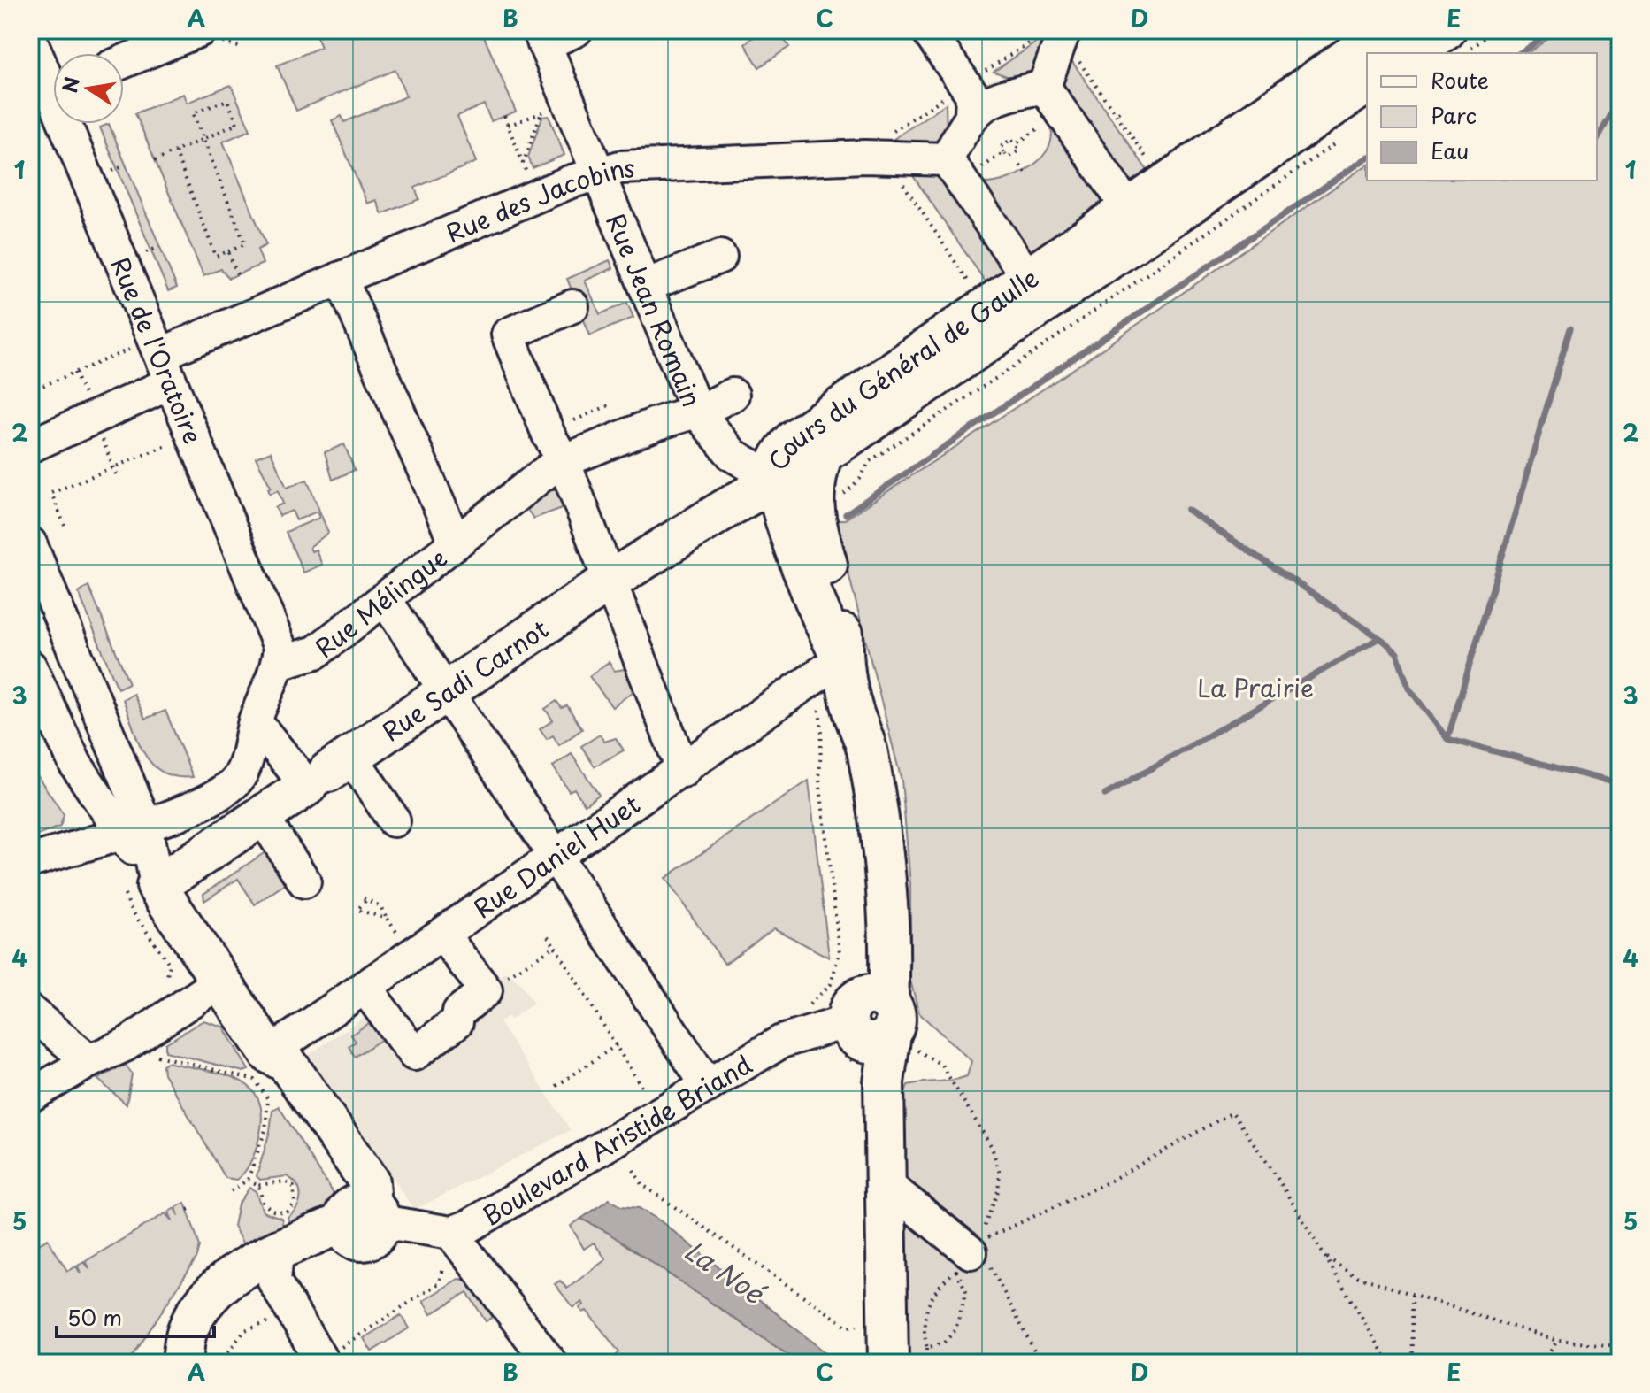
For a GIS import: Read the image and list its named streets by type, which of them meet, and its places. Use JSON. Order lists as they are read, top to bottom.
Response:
{
  "streets": {
    "main road": ["Cours du Général de Gaulle", "Rue Sadi Carnot"],
    "street": [
      "Rue des Jacobins",
      "Rue Jean Romain",
      "Rue de l'Oratoire",
      "Rue Mélingue",
      "Rue Daniel Huet",
      "Boulevard Aristide Briand"
    ]
  },
  "crossings": [
    ["Rue des Jacobins", "Rue Jean Romain"],
    ["Rue des Jacobins", "Rue de l'Oratoire"],
    ["Rue Jean Romain", "Cours du Général de Gaulle"],
    ["Rue Jean Romain", "Rue Mélingue"],
    ["Rue Jean Romain", "Rue Sadi Carnot"],
    ["Rue de l'Oratoire", "Rue Mélingue"],
    ["Cours du Général de Gaulle", "Rue Sadi Carnot"]
  ],
  "water": ["La Noé"],
  "parks": ["La Prairie"],
  "legend": ["Route", "Parc", "Eau"],
  "scale_bar": "50 m",
  "north": "left",
  "grid": {
    "columns": [
      "A",
      "B",
      "C",
      "D",
      "E"
    ],
    "rows": [
      "1",
      "2",
      "3",
      "4",
      "5"
    ]
  }
}
